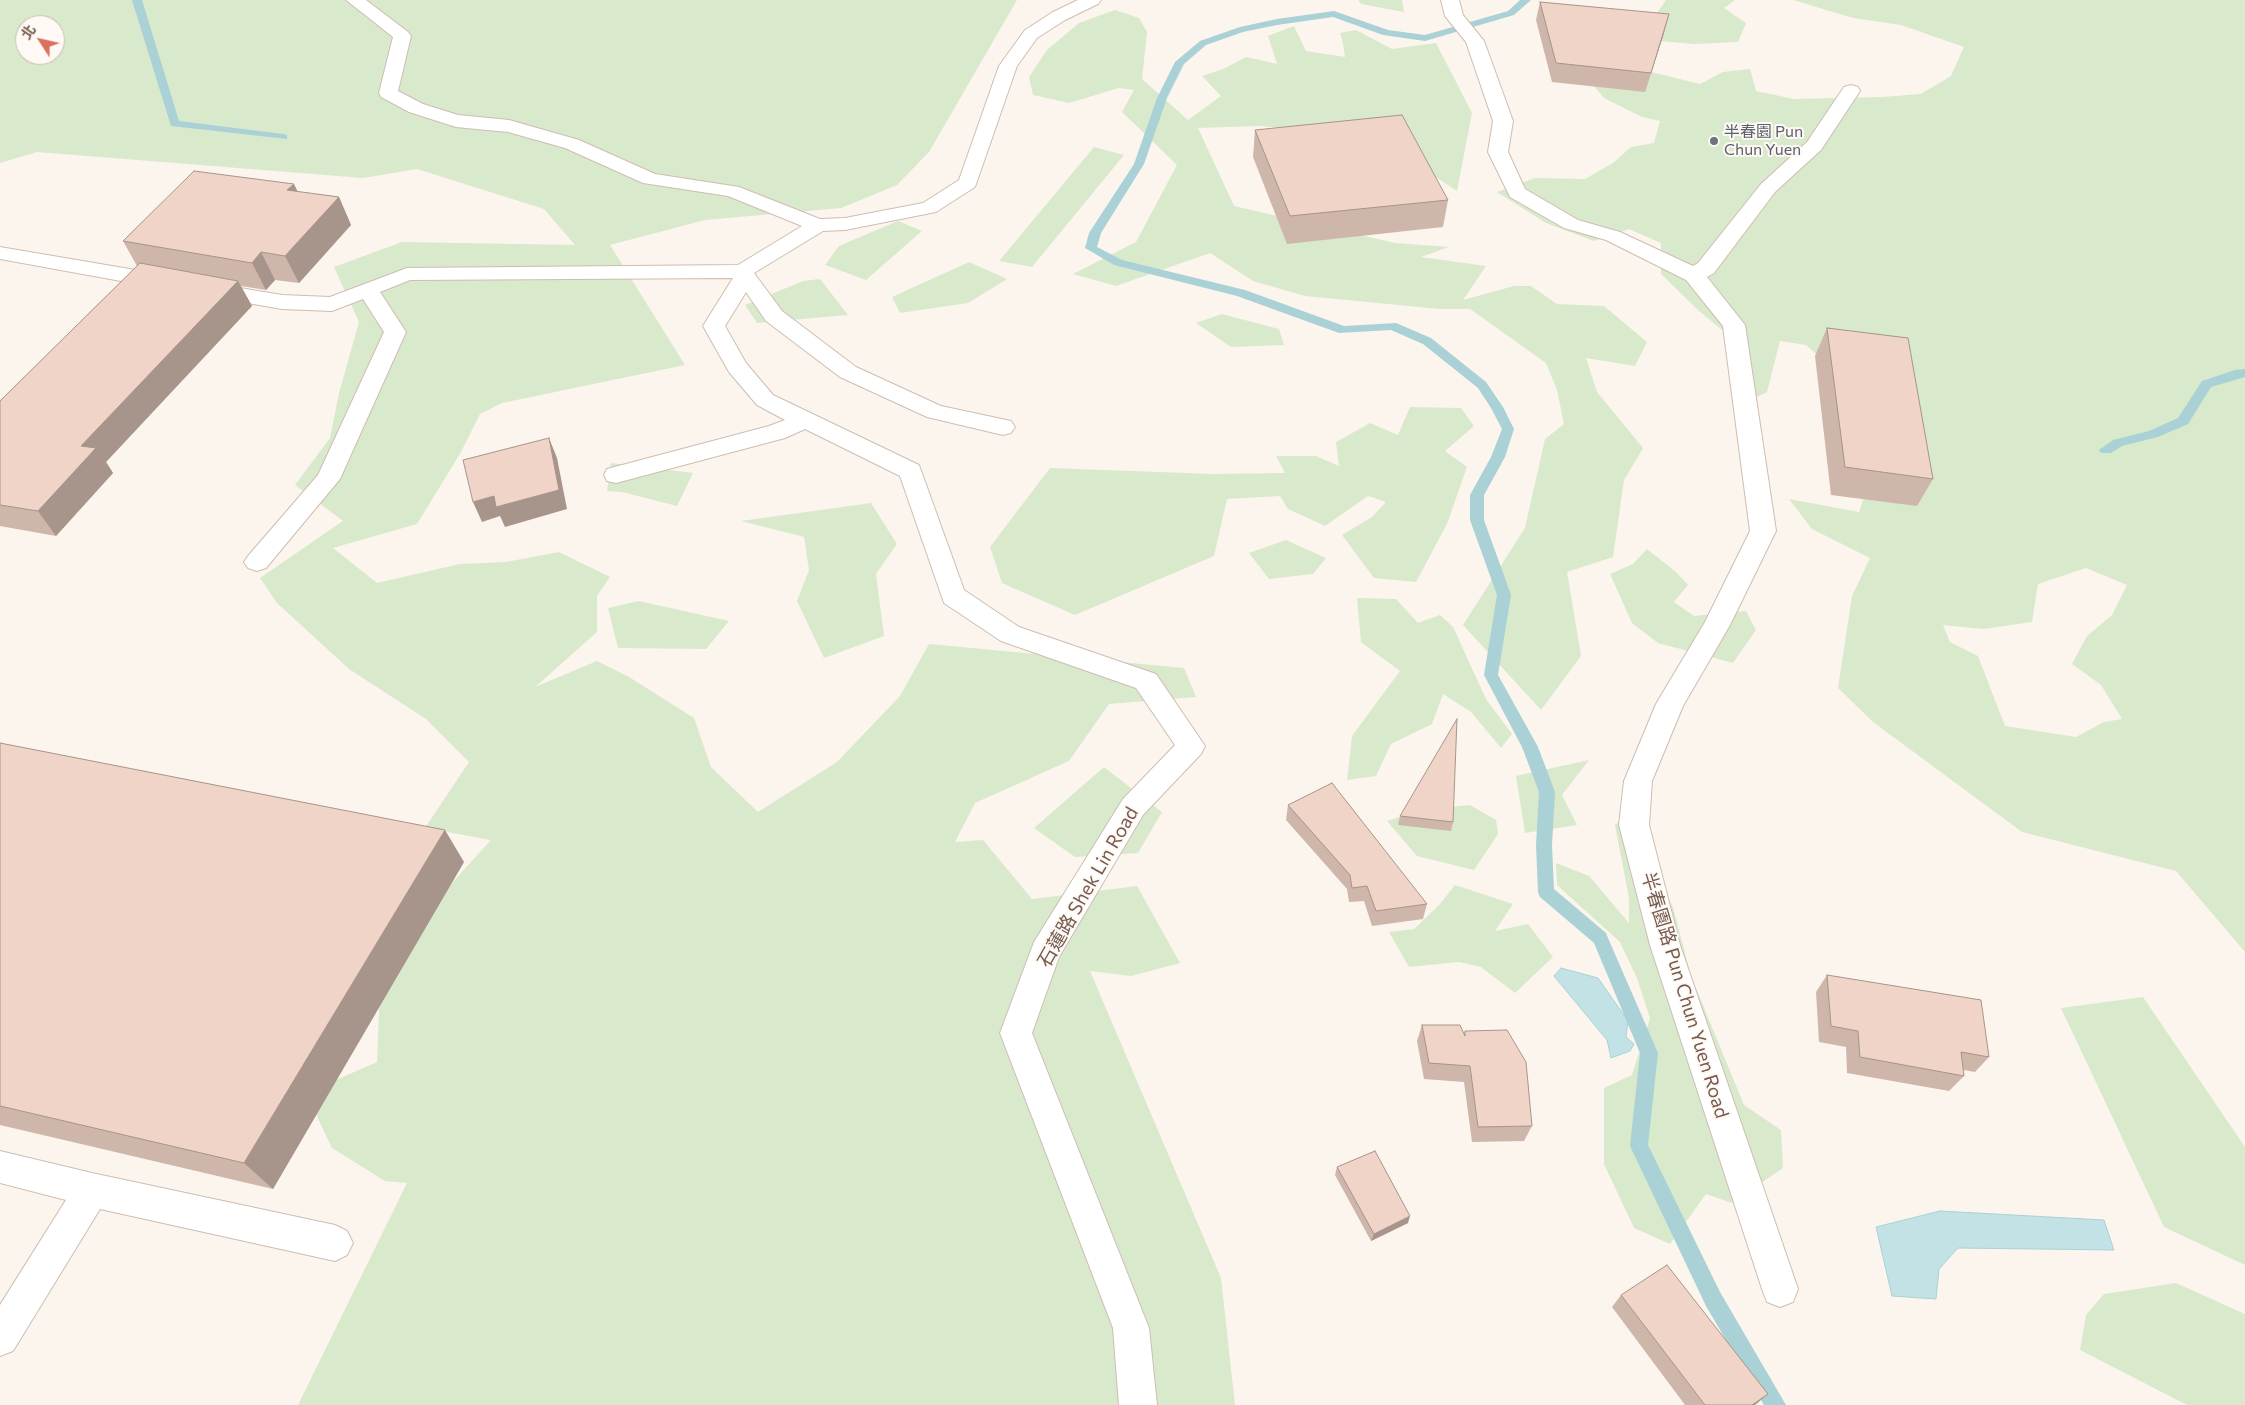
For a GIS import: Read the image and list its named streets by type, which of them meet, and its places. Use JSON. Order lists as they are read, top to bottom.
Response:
{
  "streets": {
    "street": ["石蓮路 Shek Lin Road", "半春園路 Pun Chun Yuen Road"]
  },
  "places": ["半春園 Pun Chun Yuen"],
  "north": "top left"
}
